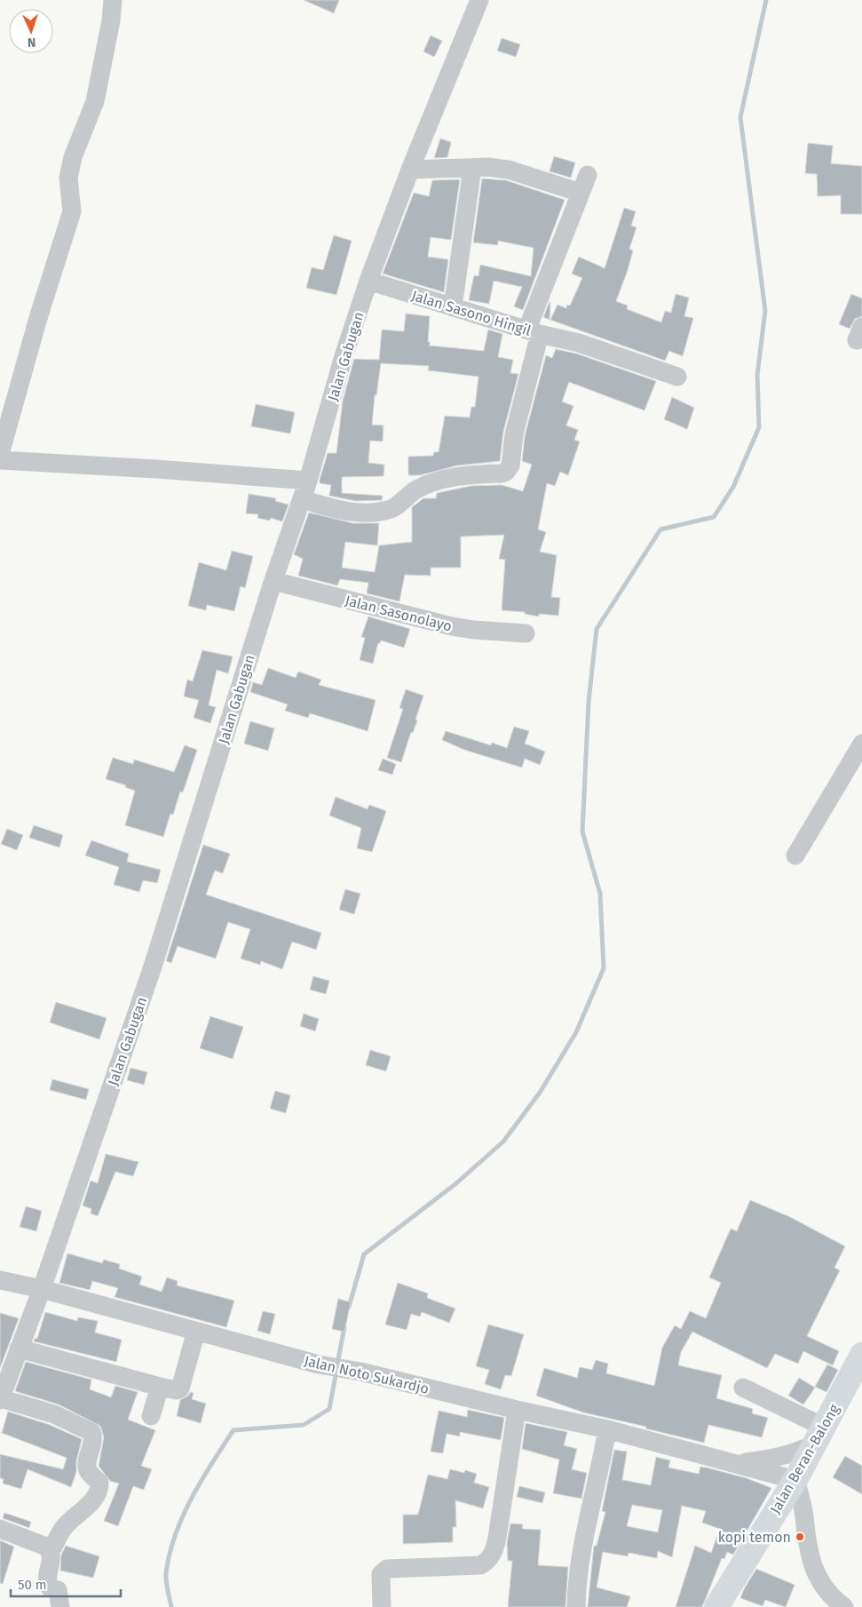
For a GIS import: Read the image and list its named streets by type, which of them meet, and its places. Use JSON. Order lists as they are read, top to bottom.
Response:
{
  "streets": {
    "main road": ["Jalan Beran-Balong"],
    "street": [
      "Jalan Sasono Hingil",
      "Jalan Gabugan",
      "Jalan Sasonolayo",
      "Jalan Noto Sukardjo"
    ]
  },
  "crossings": [
    ["Jalan Sasono Hingil", "Jalan Gabugan"],
    ["Jalan Gabugan", "Jalan Sasonolayo"],
    ["Jalan Gabugan", "Jalan Noto Sukardjo"],
    ["Jalan Noto Sukardjo", "Jalan Beran-Balong"]
  ],
  "places": ["kopi temon"],
  "scale_bar": "50 m",
  "north": "bottom"
}
